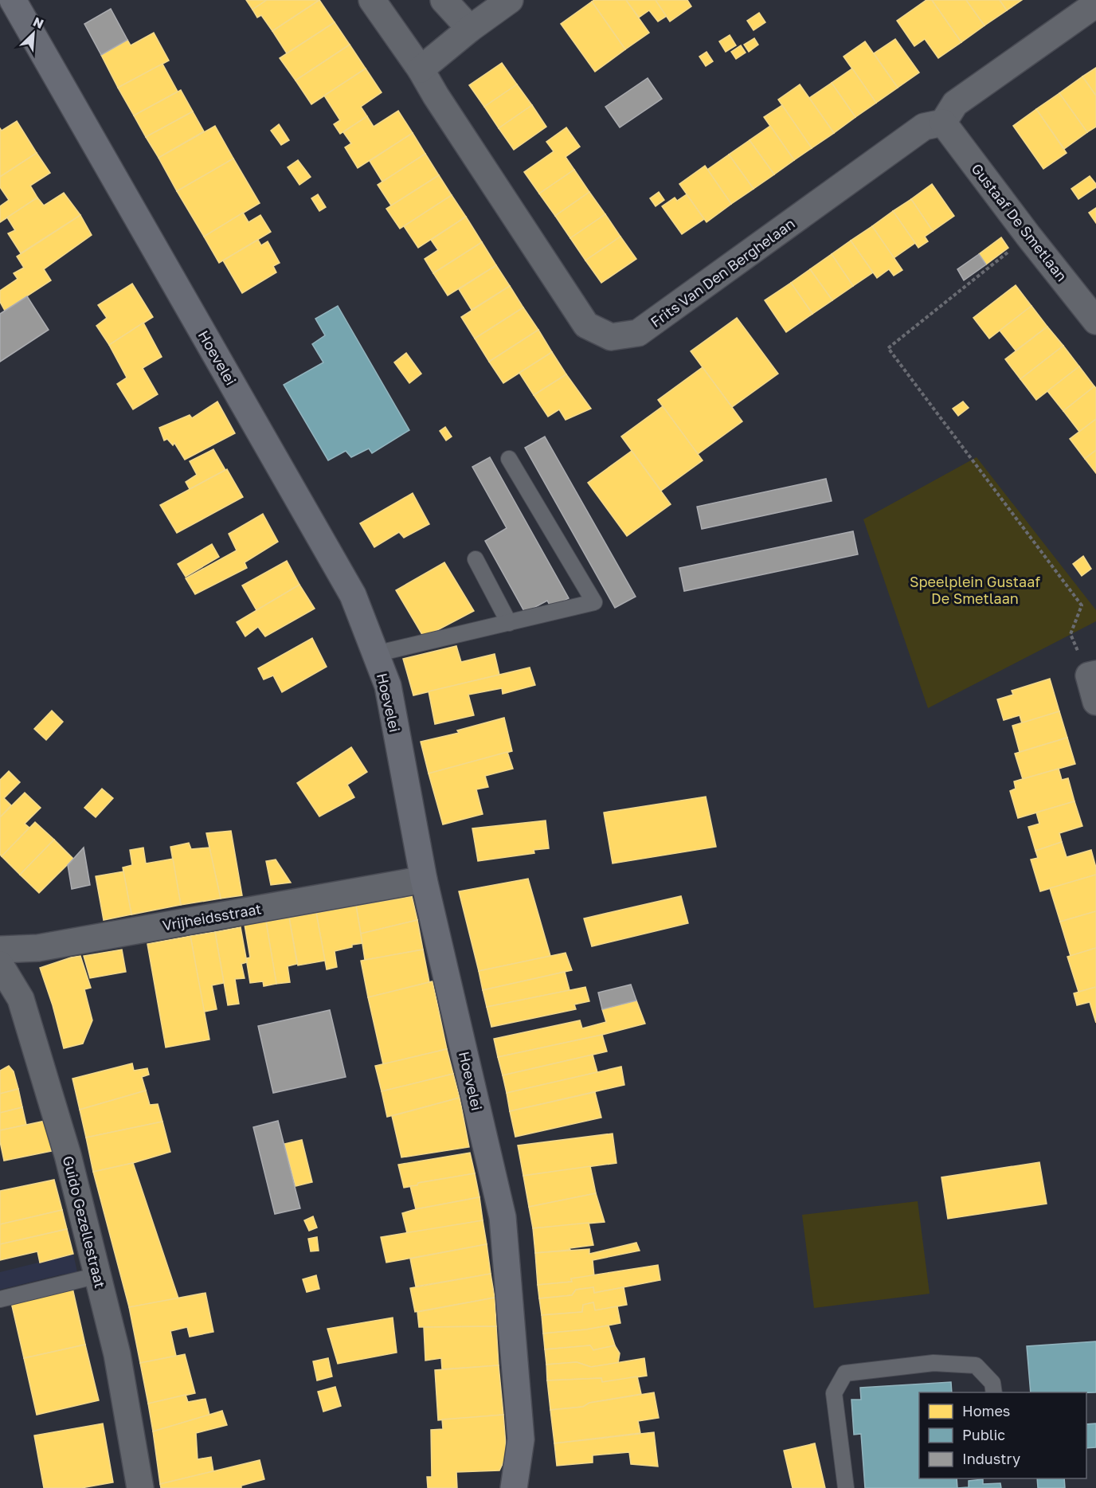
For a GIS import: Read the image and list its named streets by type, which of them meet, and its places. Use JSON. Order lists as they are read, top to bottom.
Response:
{
  "streets": {
    "street": [
      "Gustaaf De Smetlaan",
      "Frits Van Den Berghelaan",
      "Hoevelei",
      "Vrijheidsstraat",
      "Guido Gezellestraat"
    ]
  },
  "crossings": [
    ["Gustaaf De Smetlaan", "Frits Van Den Berghelaan"],
    ["Hoevelei", "Vrijheidsstraat"]
  ],
  "parks": ["Speelplein Gustaaf De Smetlaan"],
  "legend": ["Homes", "Public", "Industry"],
  "north": "top right"
}
